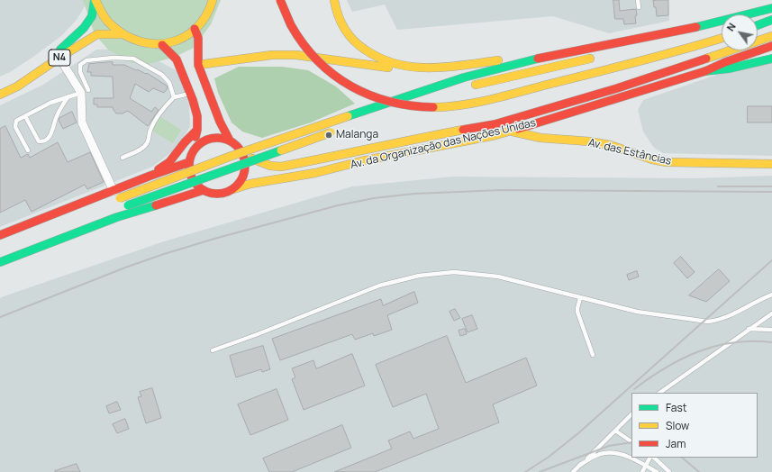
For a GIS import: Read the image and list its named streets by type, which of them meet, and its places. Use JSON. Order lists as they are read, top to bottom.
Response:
{
  "streets": {
    "main road": ["N4", "Av. da Organização das Nações Unidas", "Av. das Estâncias"]
  },
  "crossings": [
    ["Av. da Organização das Nações Unidas", "Av. das Estâncias"]
  ],
  "places": ["Malanga"],
  "legend": ["Fast", "Slow", "Jam"],
  "north": "top left"
}
